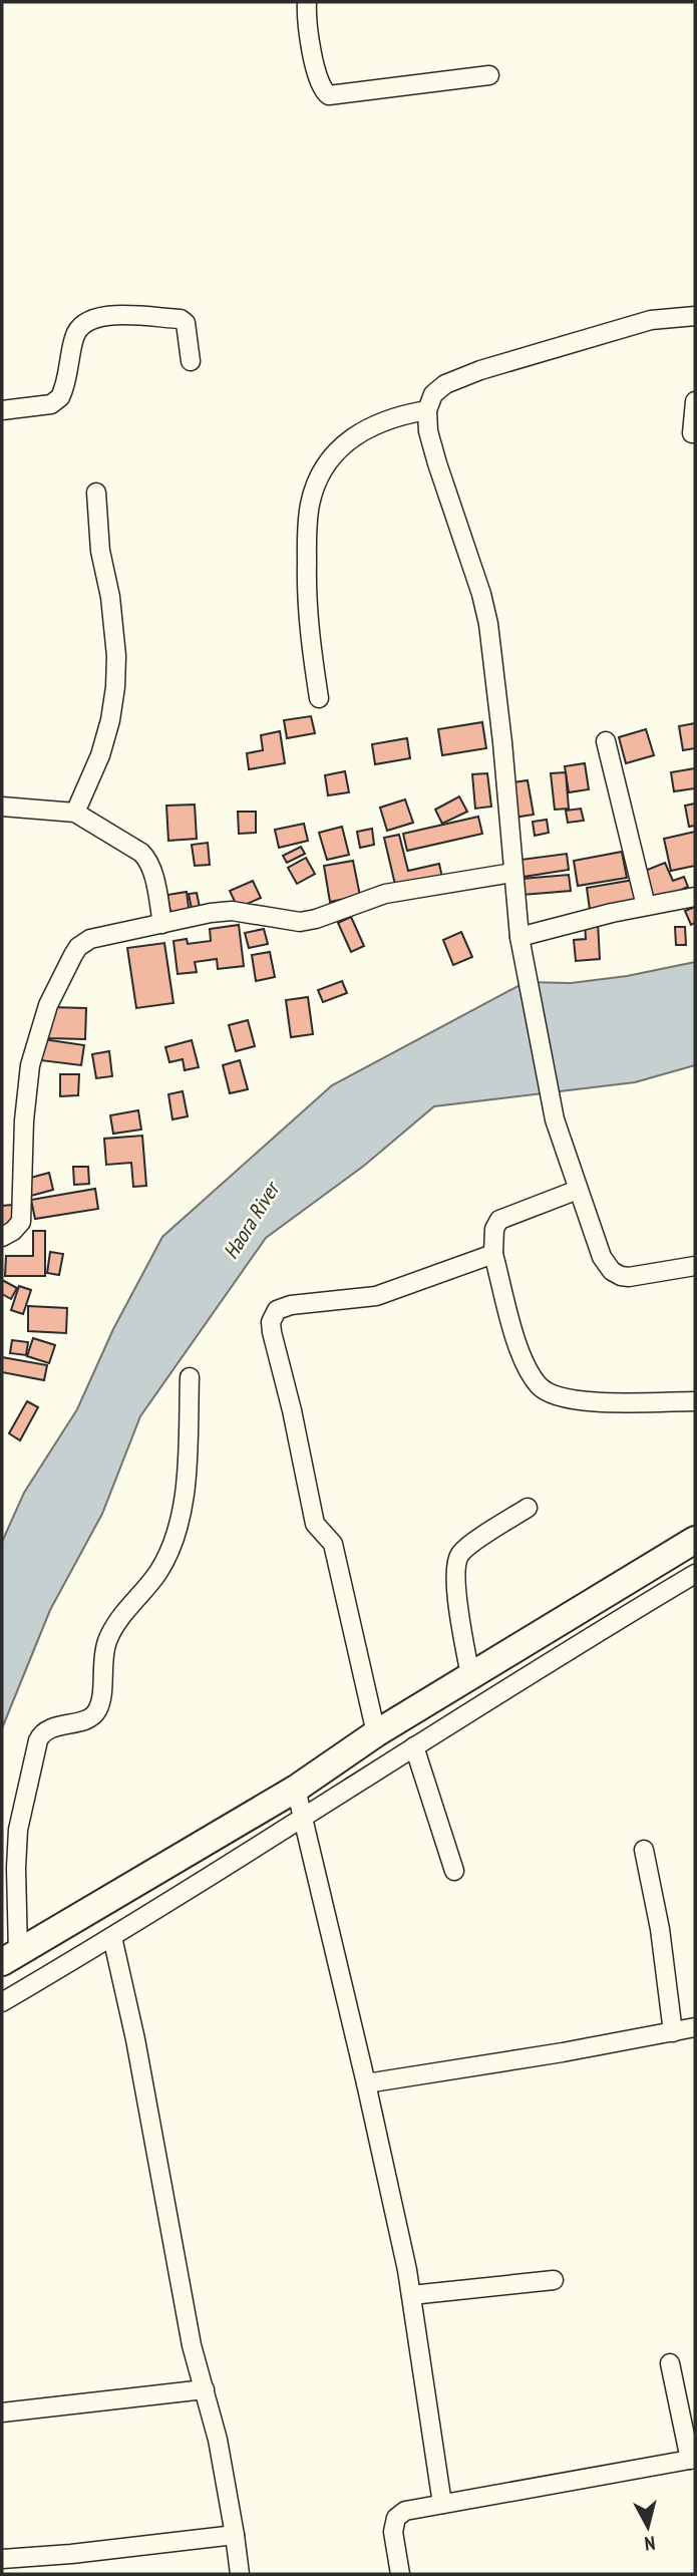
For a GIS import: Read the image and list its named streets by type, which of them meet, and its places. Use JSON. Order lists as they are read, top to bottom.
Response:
{
  "water": ["Haora River"],
  "north": "bottom"
}
